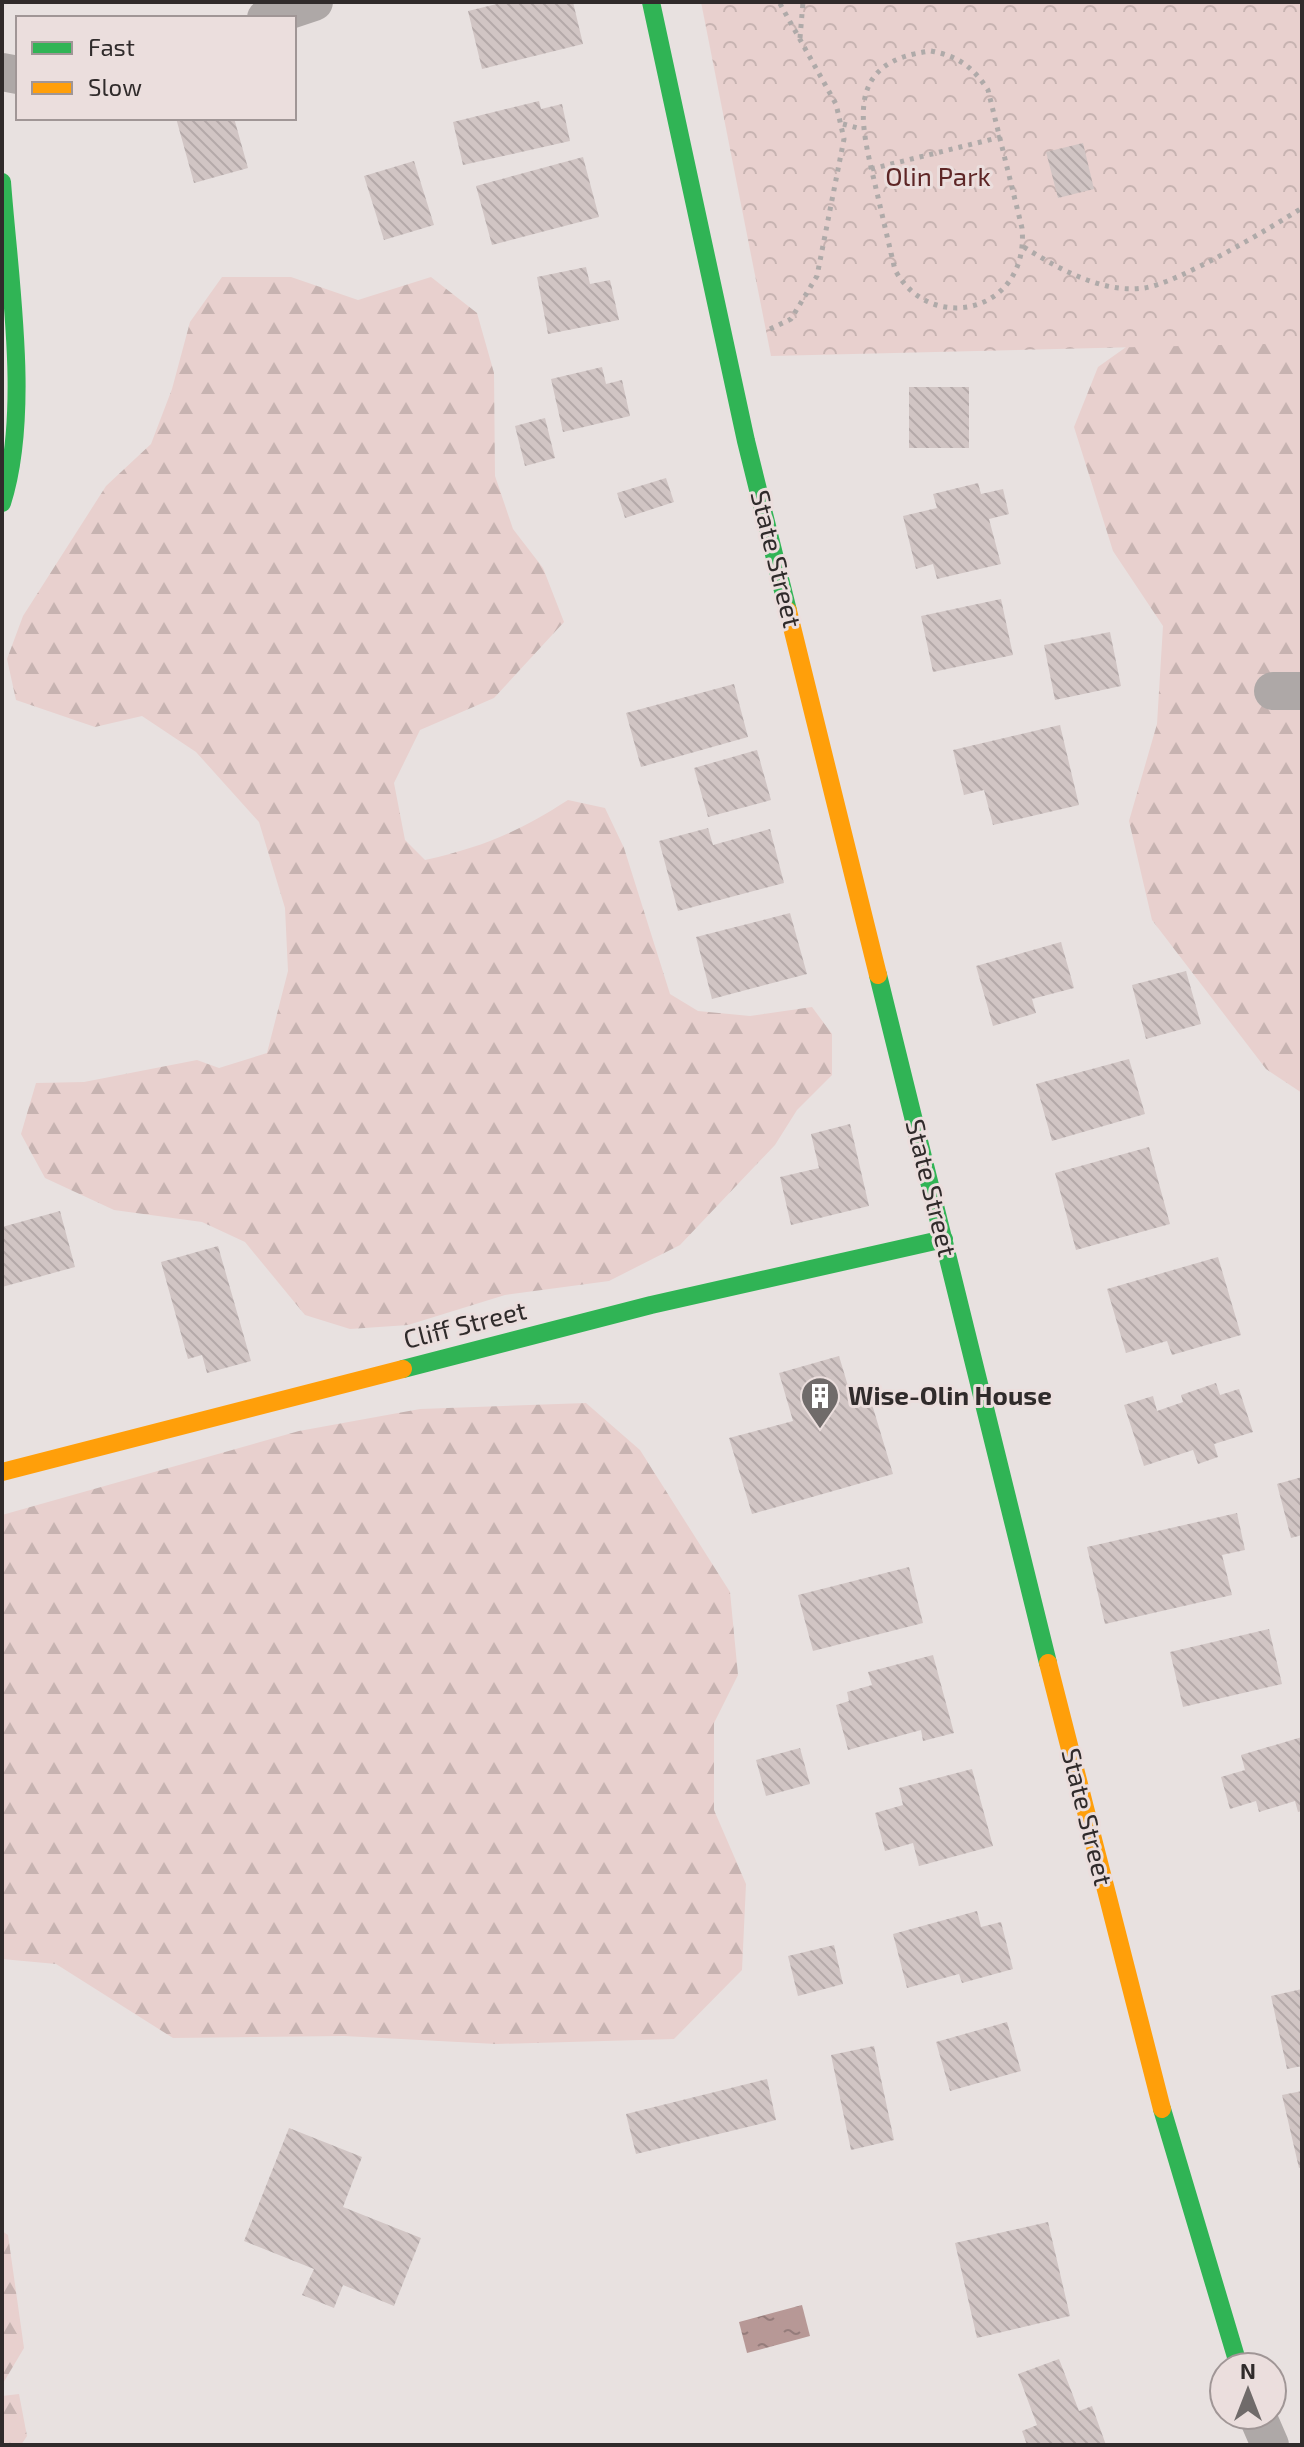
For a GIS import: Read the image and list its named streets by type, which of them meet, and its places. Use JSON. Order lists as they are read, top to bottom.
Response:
{
  "streets": {
    "street": ["State Street", "Cliff Street"]
  },
  "crossings": [
    ["State Street", "Cliff Street"]
  ],
  "parks": ["Olin Park"],
  "places": {
    "building": ["Wise-Olin House"]
  },
  "legend": ["Fast", "Slow"],
  "north": "top"
}
